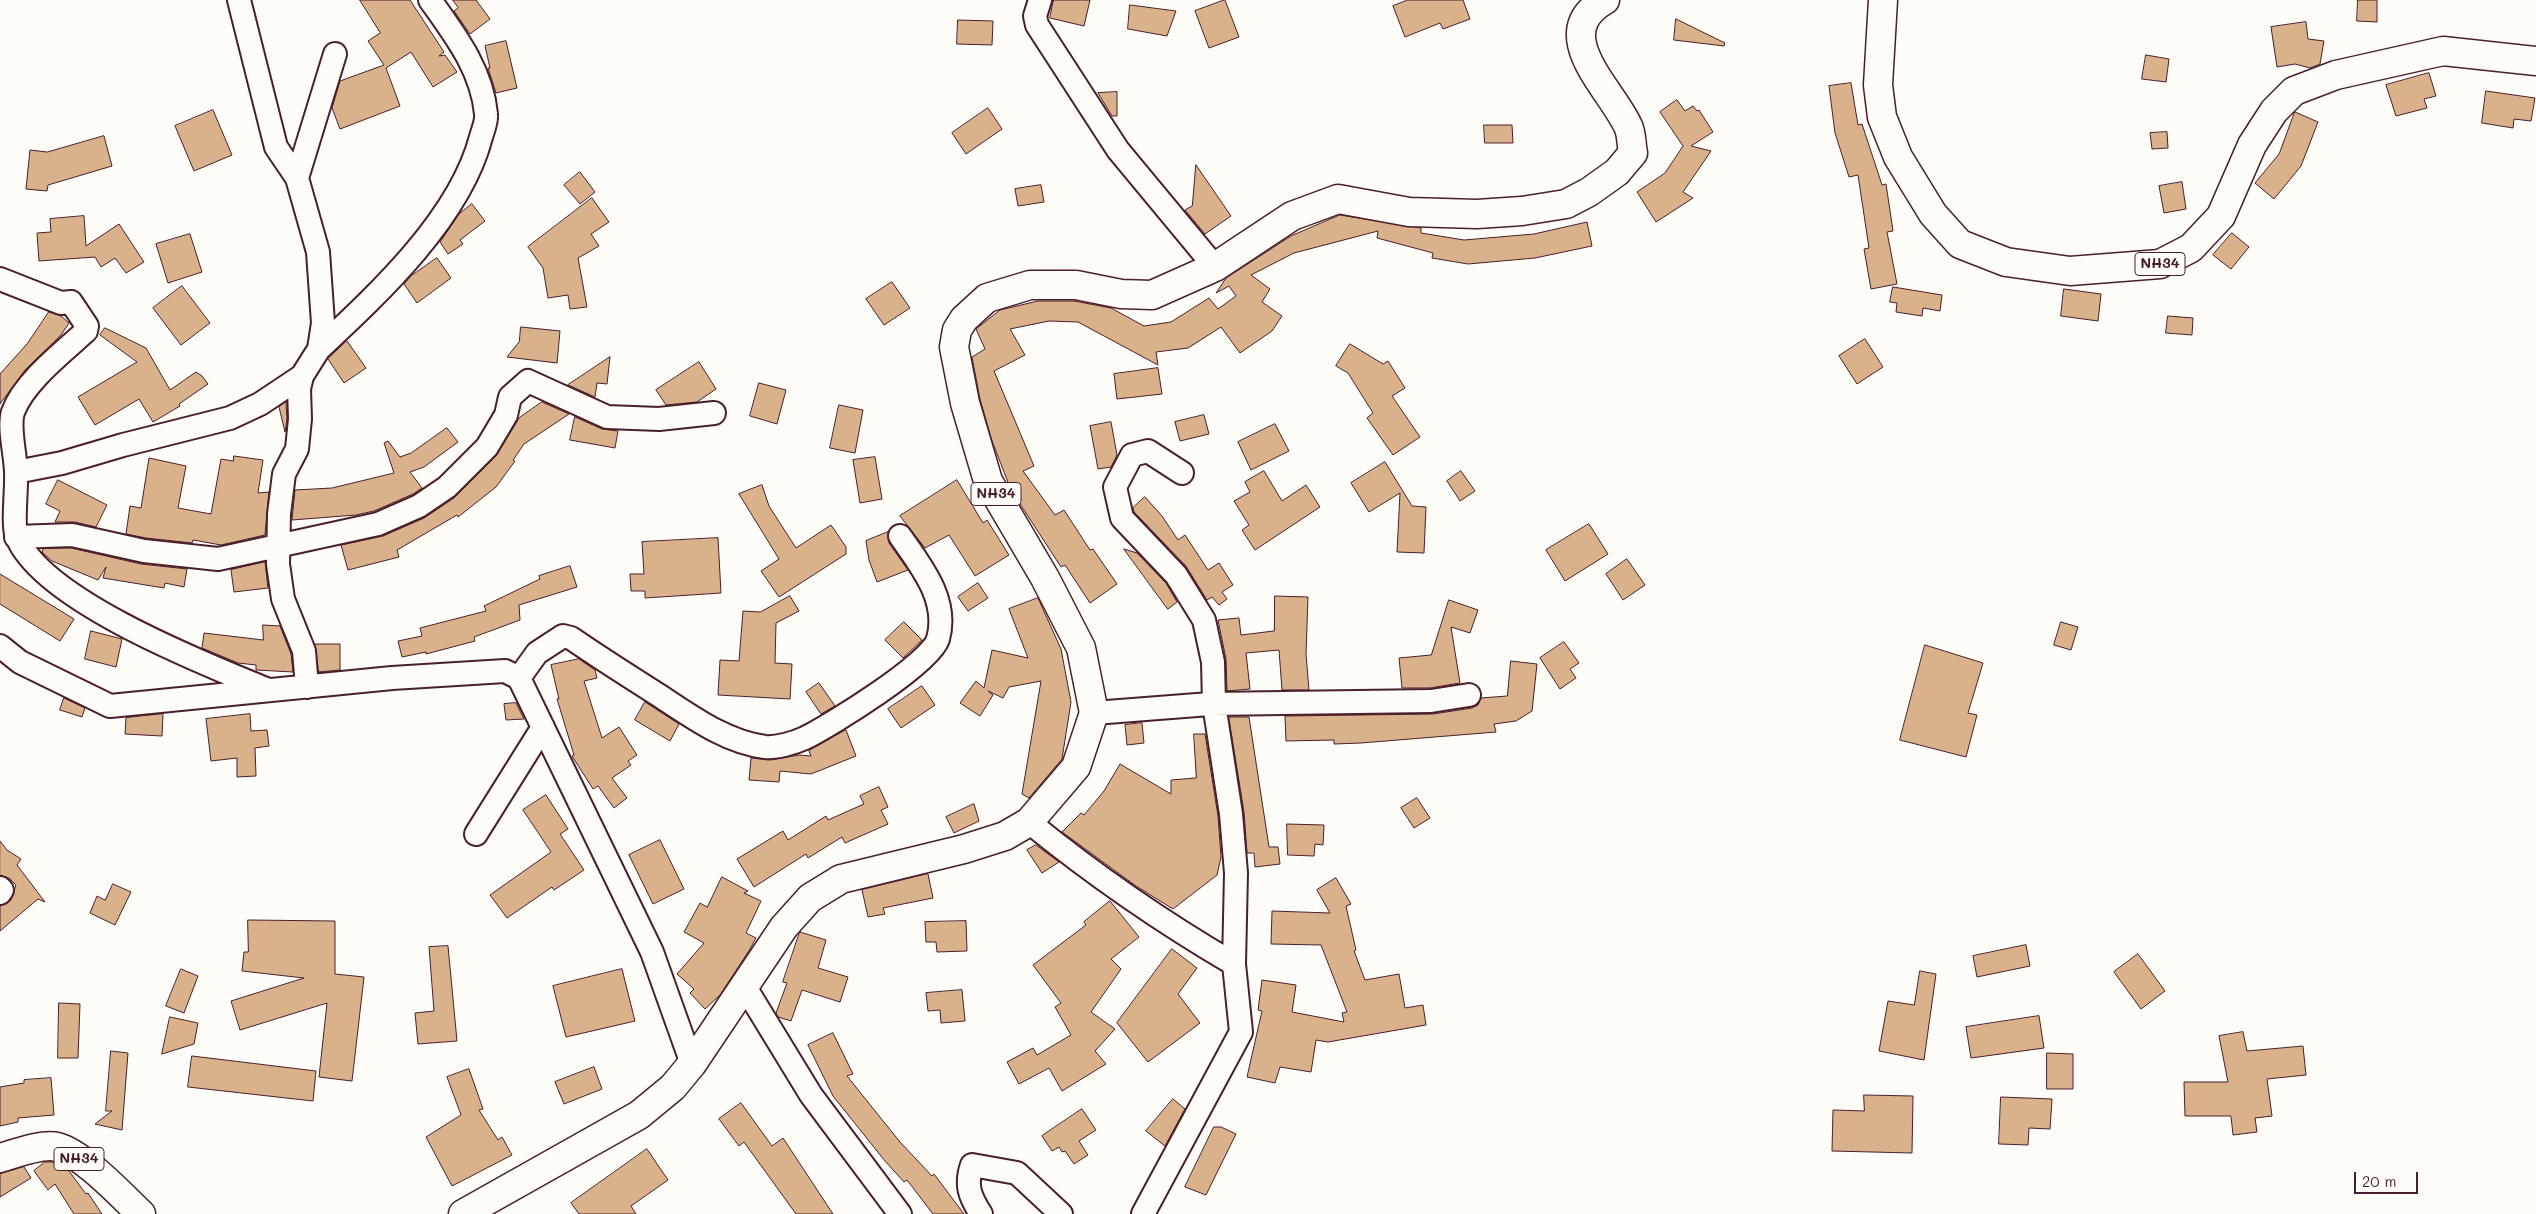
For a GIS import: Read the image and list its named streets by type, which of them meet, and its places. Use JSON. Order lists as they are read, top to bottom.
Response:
{
  "streets": {
    "highway": ["NH34"]
  },
  "scale_bar": "20 m"
}
